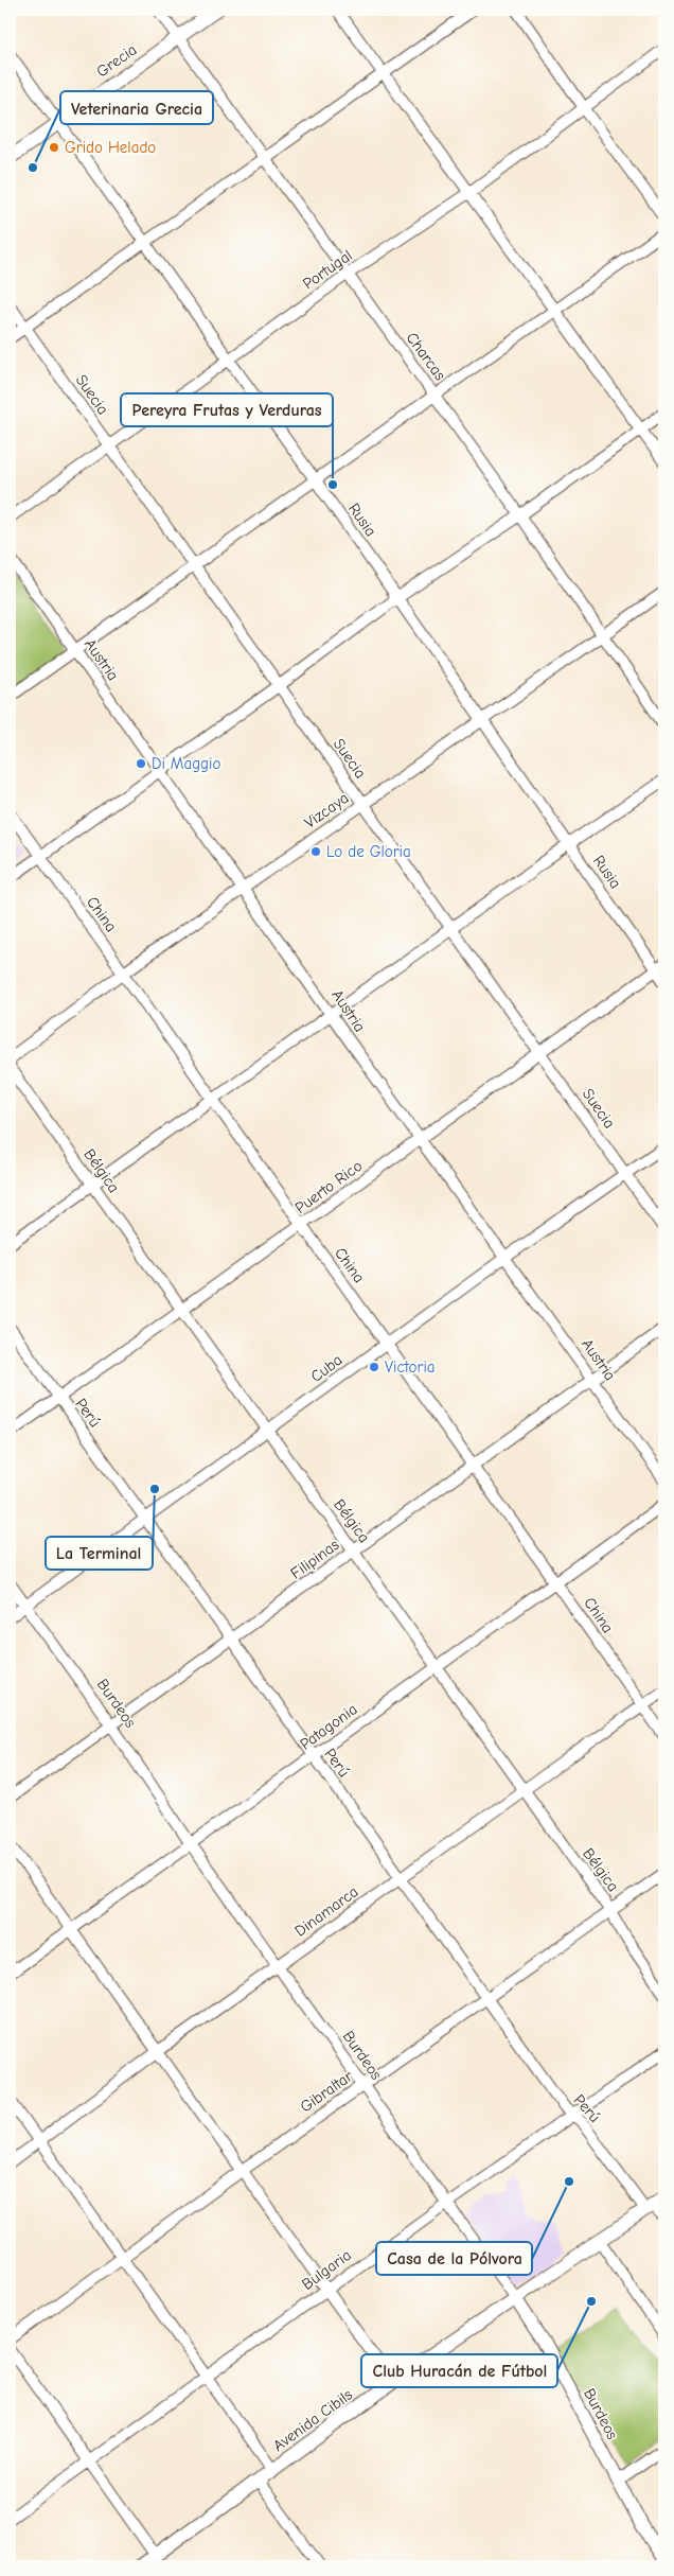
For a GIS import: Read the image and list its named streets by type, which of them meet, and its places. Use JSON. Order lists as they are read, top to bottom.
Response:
{
  "streets": {
    "street": [
      "Grecia",
      "Portugal",
      "Charcas",
      "Suecia",
      "Rusia",
      "Austria",
      "Vizcaya",
      "China",
      "Bélgica",
      "Puerto Rico",
      "Cuba",
      "Perú",
      "Filipinas",
      "Burdeos",
      "Patagonia",
      "Dinamarca",
      "Gibraltar",
      "Bulgaria",
      "Avenida Cibils"
    ]
  },
  "crossings": [
    ["Grecia", "Charcas"],
    ["Grecia", "Rusia"],
    ["Portugal", "Charcas"],
    ["Portugal", "Suecia"],
    ["Portugal", "Rusia"],
    ["Charcas", "Vizcaya"],
    ["Suecia", "Vizcaya"],
    ["Suecia", "Puerto Rico"],
    ["Suecia", "Cuba"],
    ["Rusia", "Vizcaya"],
    ["Rusia", "Puerto Rico"],
    ["Austria", "Vizcaya"],
    ["Austria", "Puerto Rico"],
    ["Austria", "Cuba"],
    ["Austria", "Filipinas"],
    ["Vizcaya", "China"],
    ["China", "Puerto Rico"],
    ["China", "Cuba"],
    ["China", "Filipinas"],
    ["China", "Patagonia"],
    ["China", "Dinamarca"],
    ["Bélgica", "Puerto Rico"],
    ["Bélgica", "Cuba"],
    ["Bélgica", "Filipinas"],
    ["Bélgica", "Patagonia"],
    ["Bélgica", "Dinamarca"],
    ["Bélgica", "Gibraltar"],
    ["Puerto Rico", "Perú"],
    ["Cuba", "Perú"],
    ["Cuba", "Burdeos"],
    ["Perú", "Filipinas"],
    ["Perú", "Patagonia"],
    ["Perú", "Dinamarca"],
    ["Perú", "Gibraltar"],
    ["Perú", "Bulgaria"],
    ["Perú", "Avenida Cibils"],
    ["Filipinas", "Burdeos"],
    ["Burdeos", "Patagonia"],
    ["Burdeos", "Dinamarca"],
    ["Burdeos", "Gibraltar"],
    ["Burdeos", "Bulgaria"],
    ["Burdeos", "Avenida Cibils"]
  ],
  "places": [
    "Grido Helado",
    "Veterinaria Grecia",
    "Pereyra Frutas y Verduras",
    "Di Maggio",
    "Lo de Gloria",
    "Victoria",
    "La Terminal",
    "Casa de la Pólvora",
    "Club Huracán de Fútbol"
  ]
}
